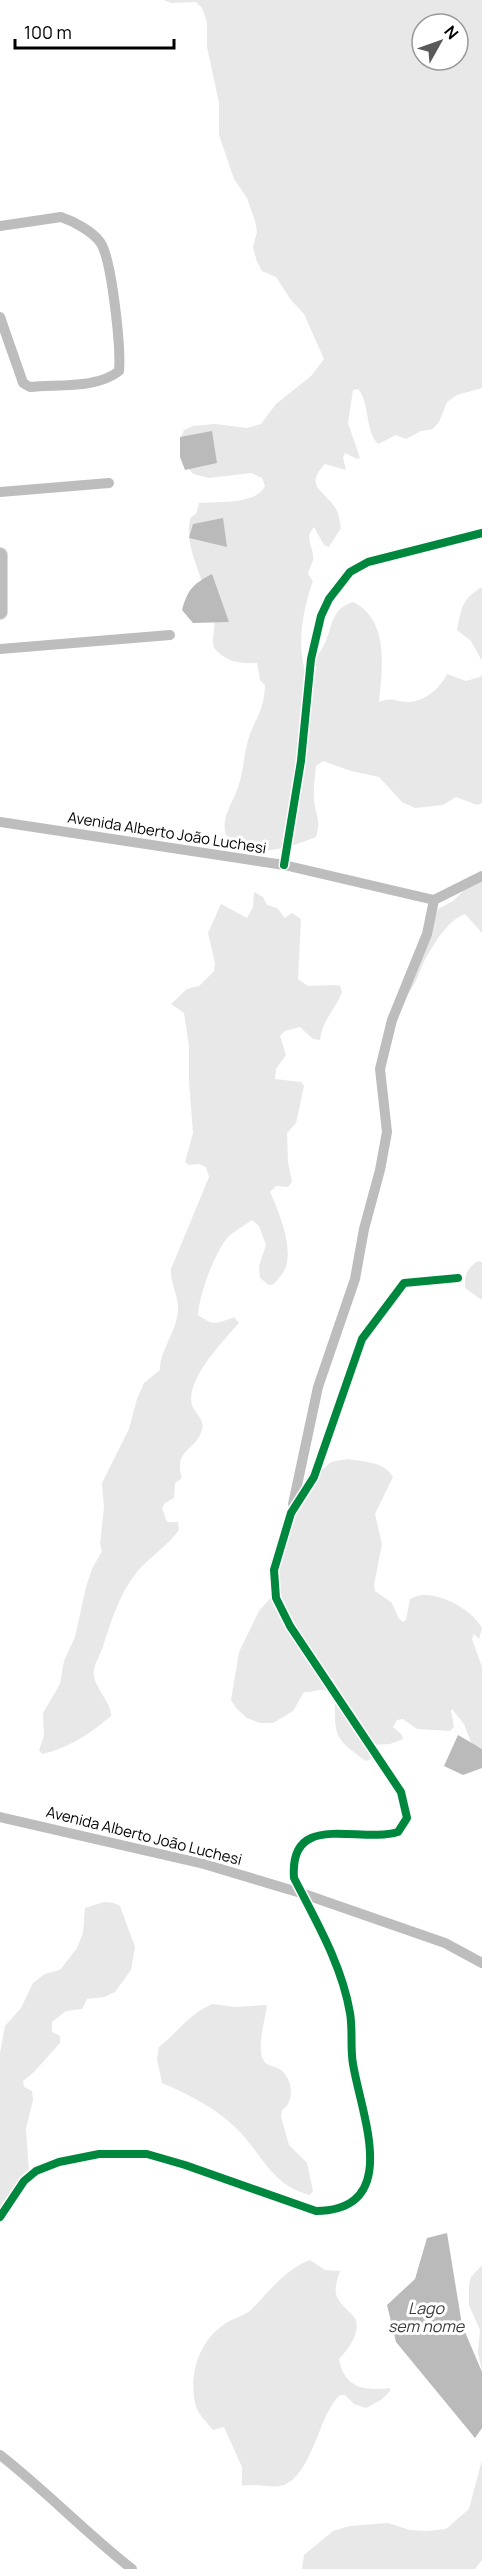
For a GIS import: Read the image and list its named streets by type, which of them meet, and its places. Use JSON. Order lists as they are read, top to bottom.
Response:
{
  "streets": {
    "street": ["Avenida Alberto João Luchesi"]
  },
  "water": ["Lago sem nome"],
  "scale_bar": "100 m",
  "north": "top right"
}
